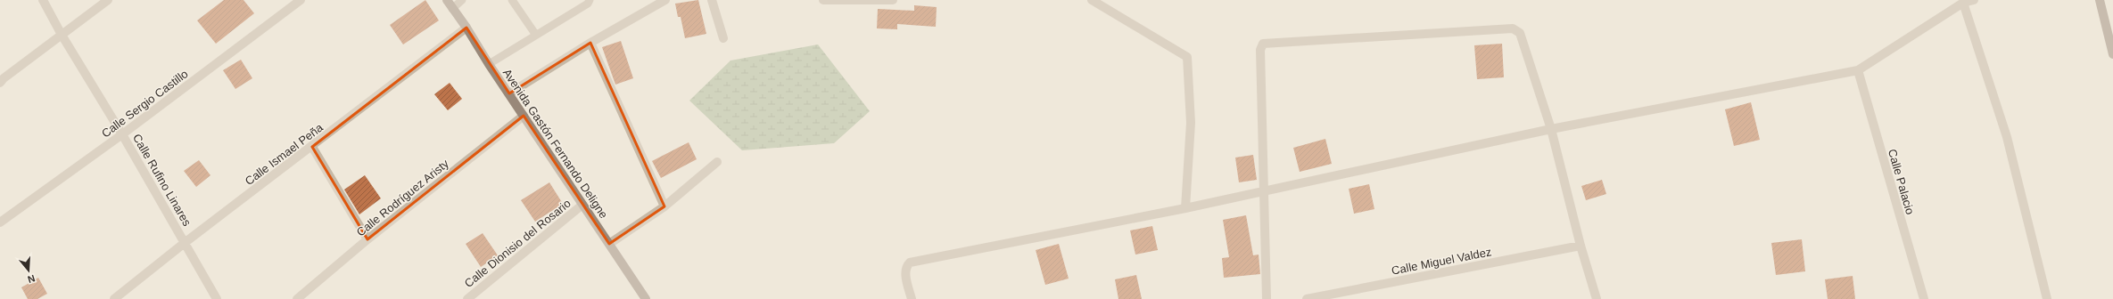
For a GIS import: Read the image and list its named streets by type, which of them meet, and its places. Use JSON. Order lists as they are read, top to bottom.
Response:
{
  "streets": {
    "street": [
      "Calle Sergio Castillo",
      "Avenida Gastón Fernando Deligne",
      "Calle Ismael Peña",
      "Calle Rufino Linares",
      "Calle Palacio",
      "Calle Rodríguez Aristy",
      "Calle Dionisio del Rosario",
      "Calle Miguel Valdez"
    ]
  },
  "crossings": [
    ["Calle Sergio Castillo", "Calle Rufino Linares"],
    ["Avenida Gastón Fernando Deligne", "Calle Ismael Peña"],
    ["Avenida Gastón Fernando Deligne", "Calle Rodríguez Aristy"],
    ["Avenida Gastón Fernando Deligne", "Calle Dionisio del Rosario"],
    ["Calle Ismael Peña", "Calle Rufino Linares"]
  ],
  "north": "bottom"
}
